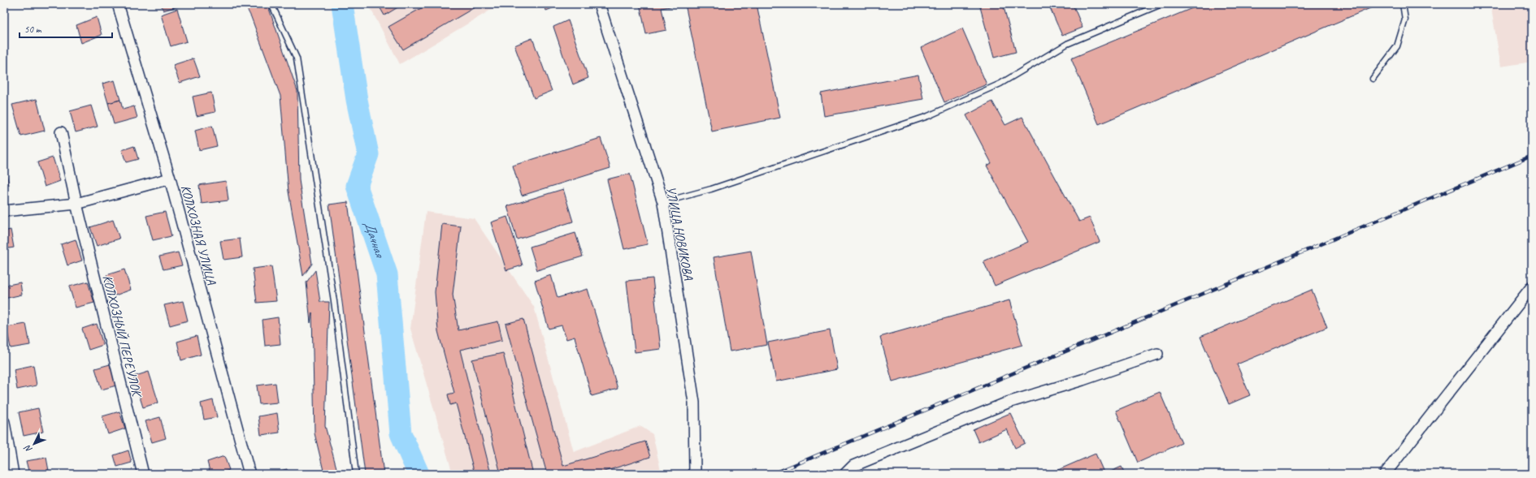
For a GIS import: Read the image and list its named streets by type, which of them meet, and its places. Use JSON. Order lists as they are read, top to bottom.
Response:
{
  "streets": {
    "street": ["УЛИЦА НОВИКОВА", "КОЛХОЗНАЯ УЛИЦА", "КОЛХОЗНЫЙ ПЕРЕУЛОК"]
  },
  "water": ["Дачная"],
  "scale_bar": "50 m",
  "north": "bottom left"
}
